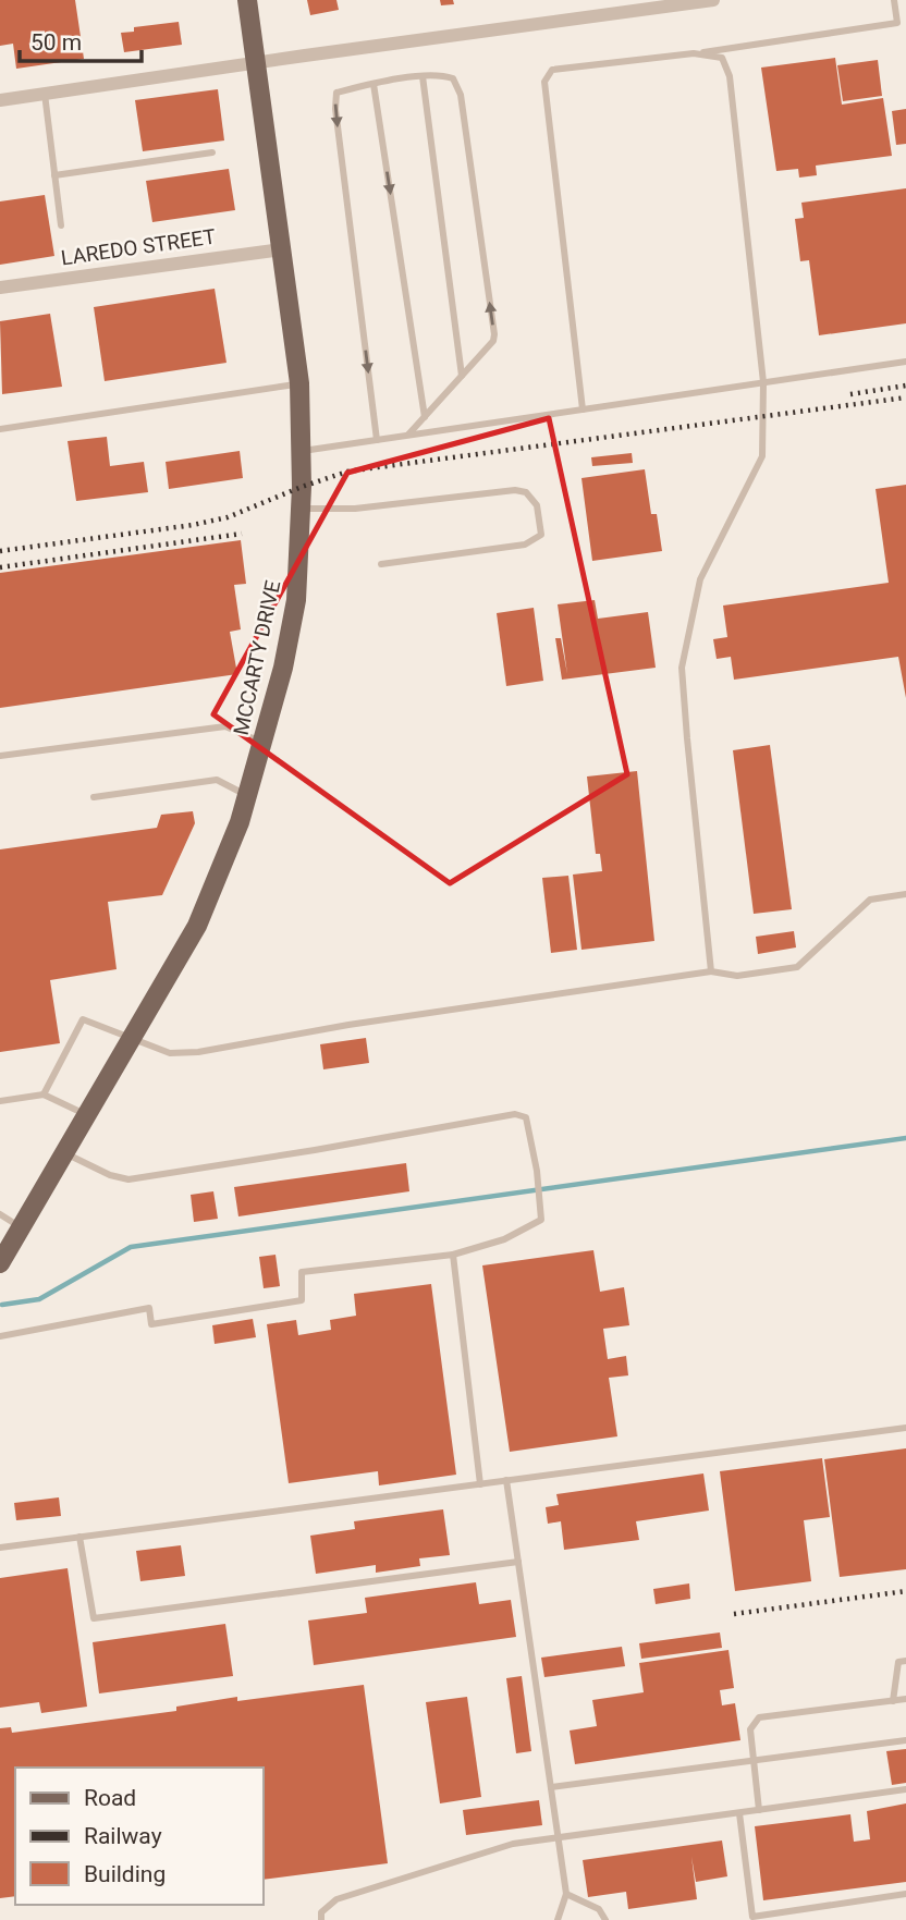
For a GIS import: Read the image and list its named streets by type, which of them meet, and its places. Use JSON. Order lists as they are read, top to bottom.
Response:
{
  "streets": {
    "main road": ["MCCARTY DRIVE"],
    "street": ["LAREDO STREET"]
  },
  "crossings": [
    ["LAREDO STREET", "MCCARTY DRIVE"]
  ],
  "legend": ["Road", "Railway", "Building"],
  "scale_bar": "50 m"
}
